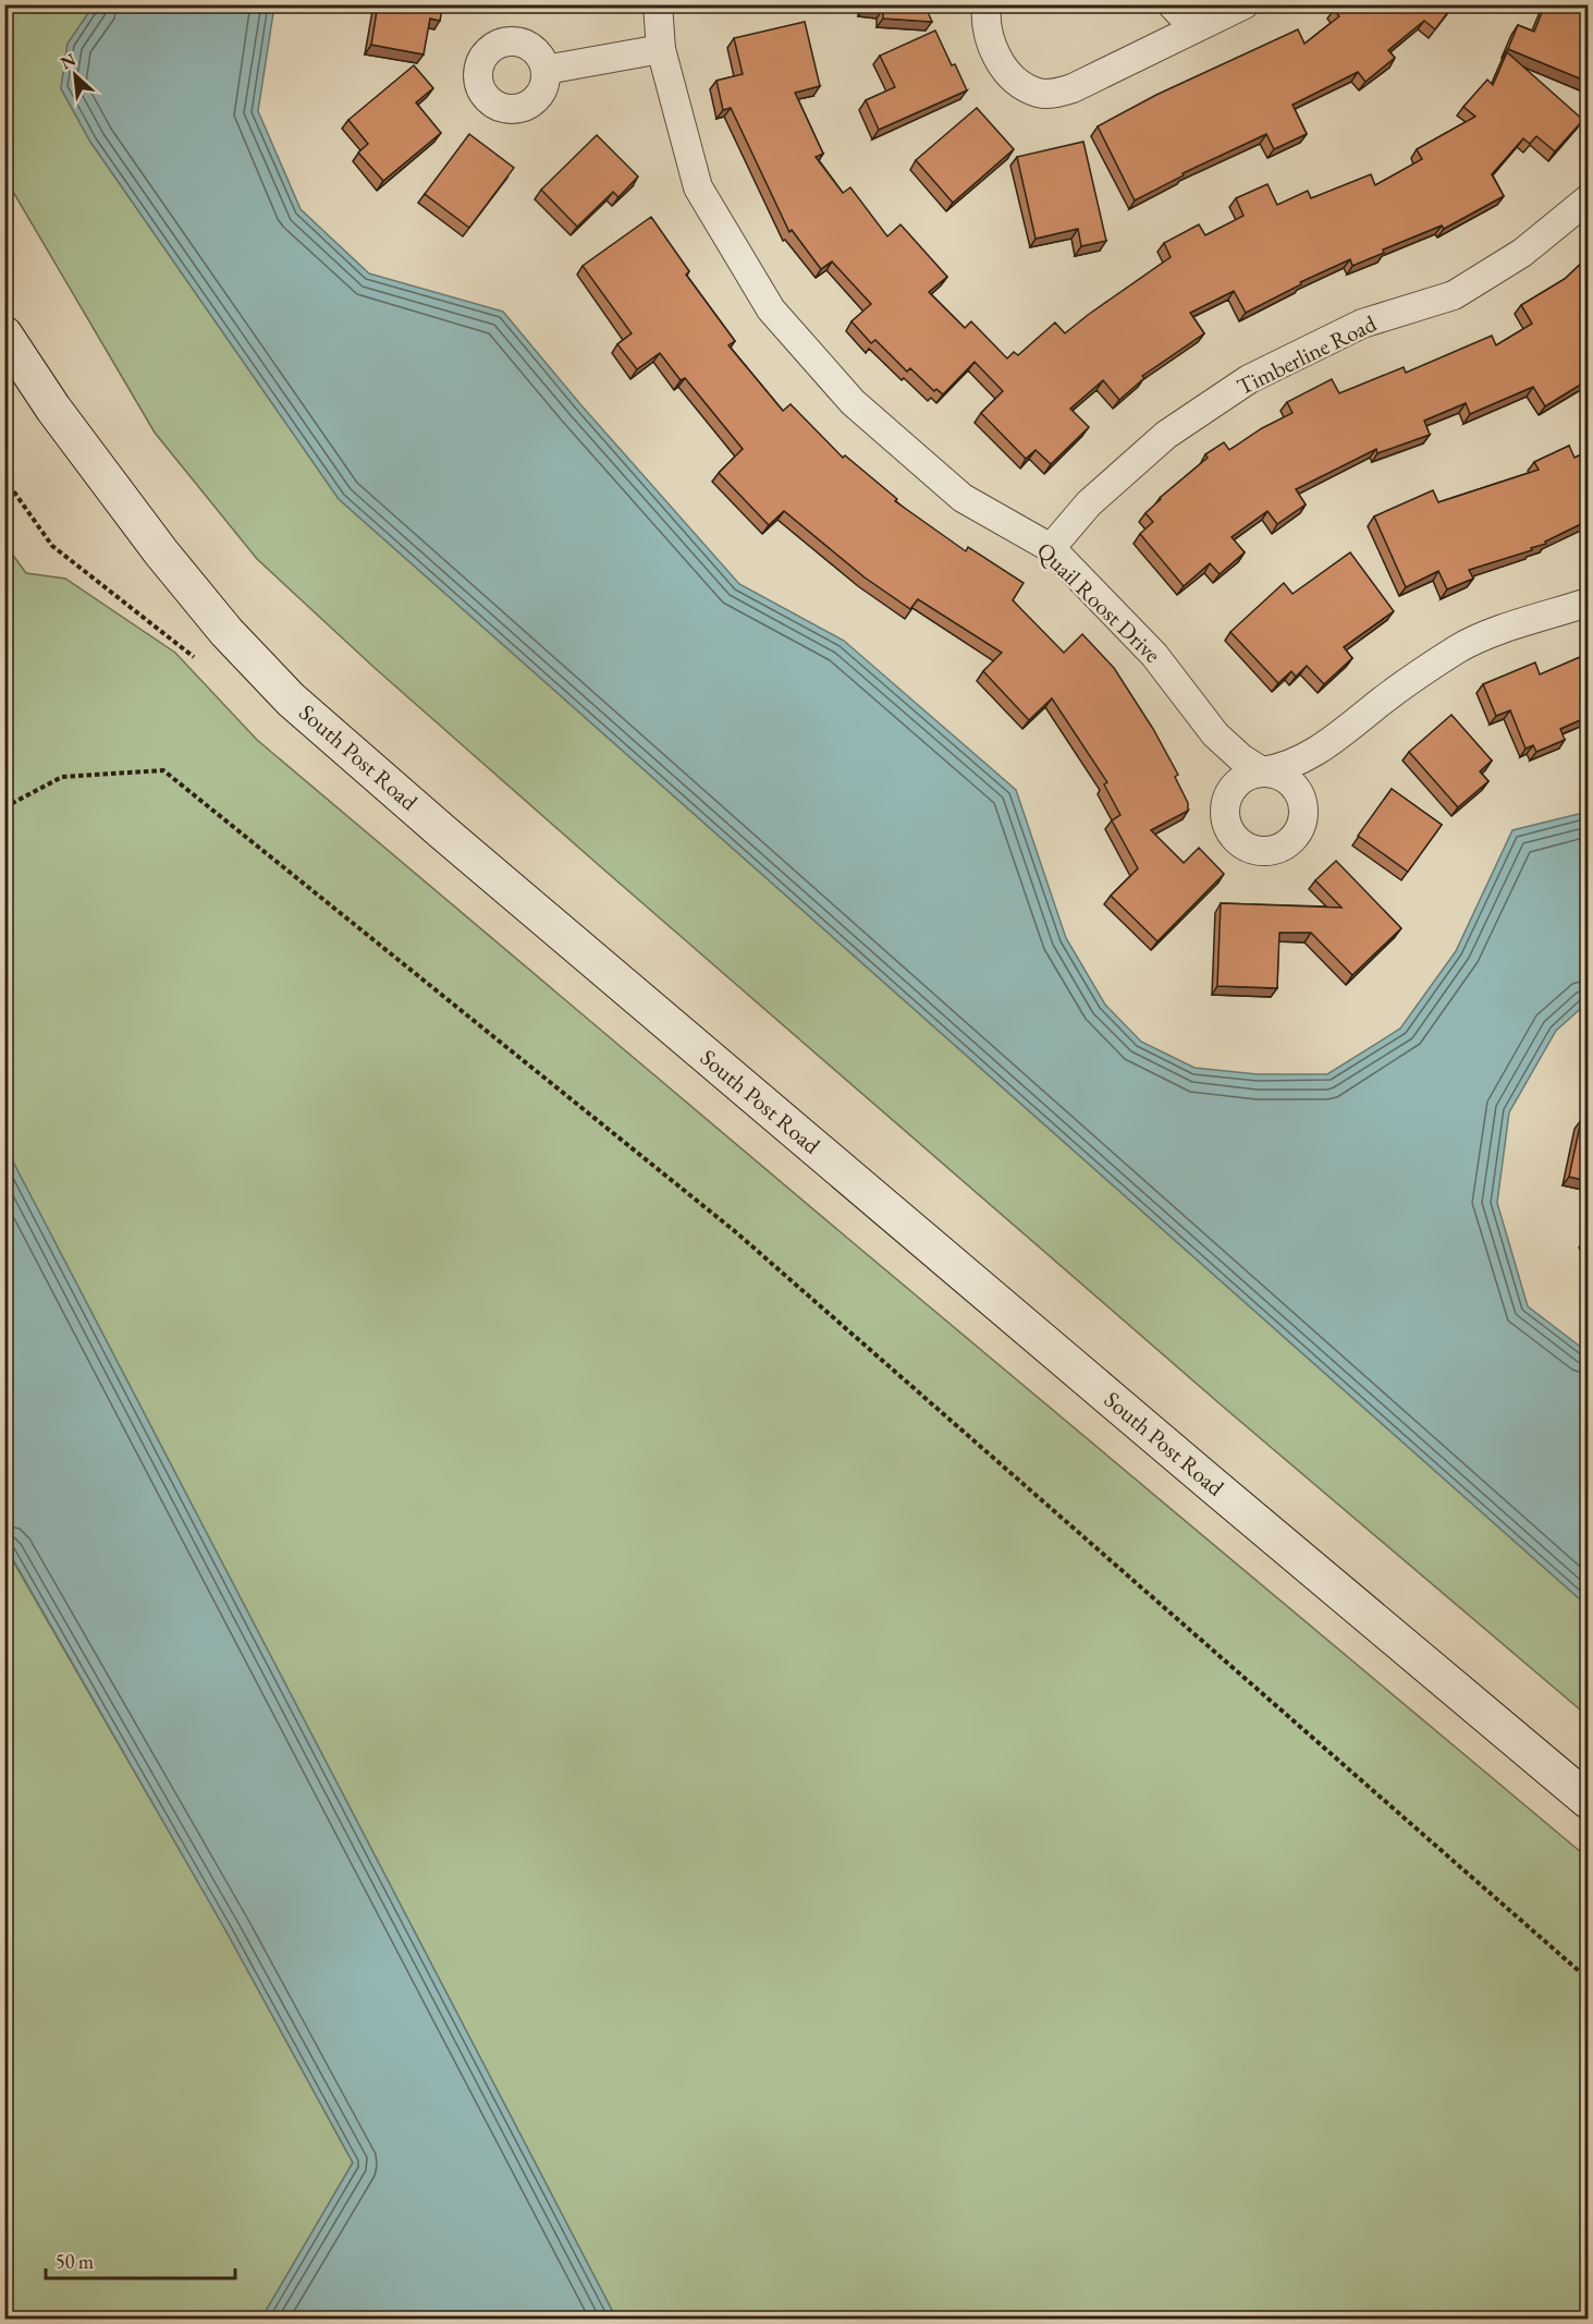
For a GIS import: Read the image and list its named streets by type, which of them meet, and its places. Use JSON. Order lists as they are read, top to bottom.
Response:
{
  "streets": {
    "street": ["Timberline Road", "Quail Roost Drive", "South Post Road"]
  },
  "crossings": [
    ["Timberline Road", "Quail Roost Drive"]
  ],
  "scale_bar": "50 m",
  "north": "top left"
}
